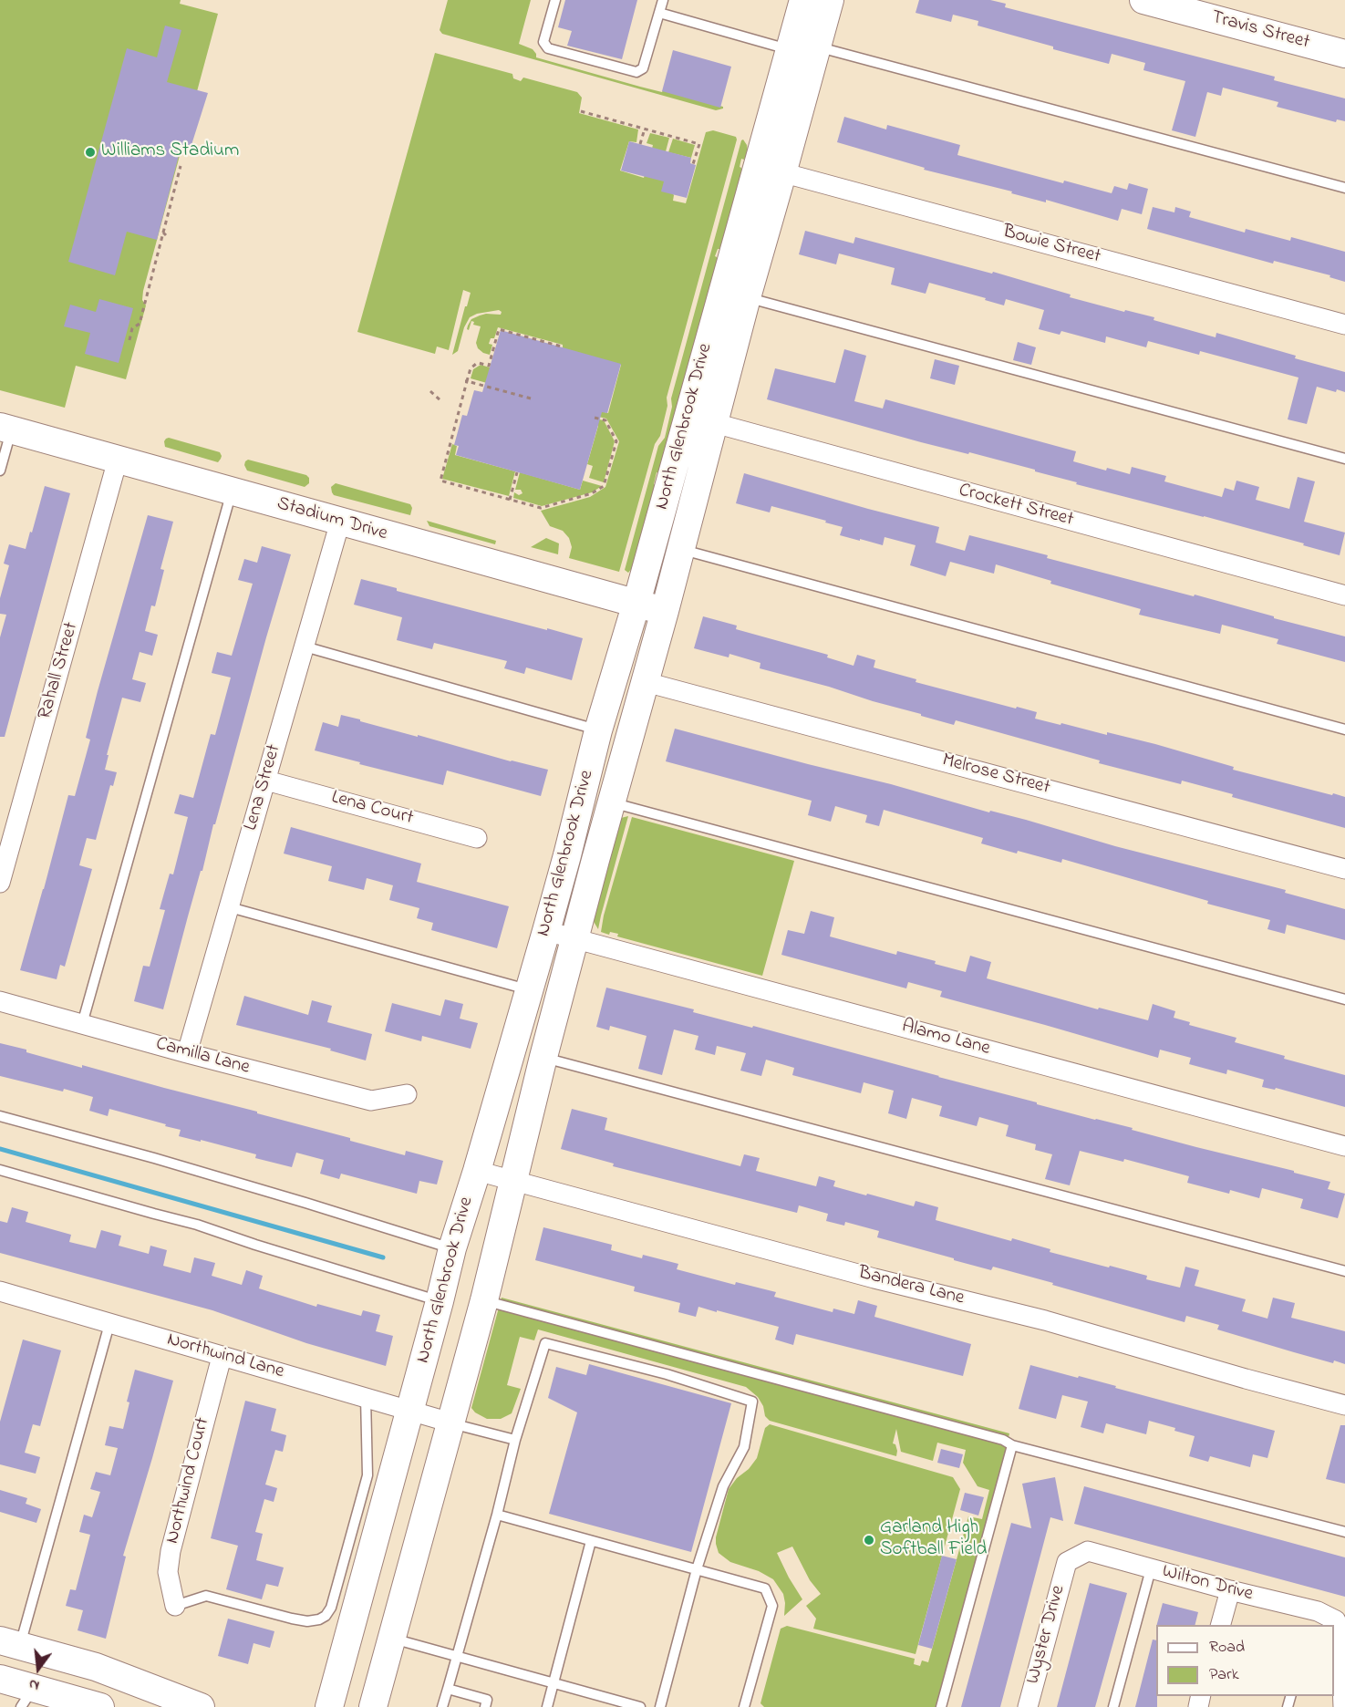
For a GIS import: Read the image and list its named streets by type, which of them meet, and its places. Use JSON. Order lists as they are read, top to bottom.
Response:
{
  "streets": {
    "main road": ["Travis Street", "North Glenbrook Drive", "Stadium Drive"],
    "street": [
      "Bowie Street",
      "Crockett Street",
      "Rahall Street",
      "Melrose Street",
      "Lena Street",
      "Lena Court",
      "Alamo Lane",
      "Camilla Lane",
      "Bandera Lane",
      "Northwind Lane",
      "Northwind Court",
      "Wilton Drive",
      "Wyster Drive"
    ]
  },
  "crossings": [
    ["Bowie Street", "North Glenbrook Drive"],
    ["North Glenbrook Drive", "Crockett Street"],
    ["North Glenbrook Drive", "Stadium Drive"],
    ["North Glenbrook Drive", "Melrose Street"],
    ["North Glenbrook Drive", "Alamo Lane"],
    ["North Glenbrook Drive", "Bandera Lane"],
    ["North Glenbrook Drive", "Northwind Lane"],
    ["Stadium Drive", "Rahall Street"],
    ["Stadium Drive", "Lena Street"],
    ["Lena Street", "Lena Court"],
    ["Lena Street", "Camilla Lane"],
    ["Northwind Lane", "Northwind Court"],
    ["Wilton Drive", "Wyster Drive"]
  ],
  "places": ["Williams Stadium", "Garland High Softball Field"],
  "legend": ["Road", "Park"],
  "north": "bottom"
}
